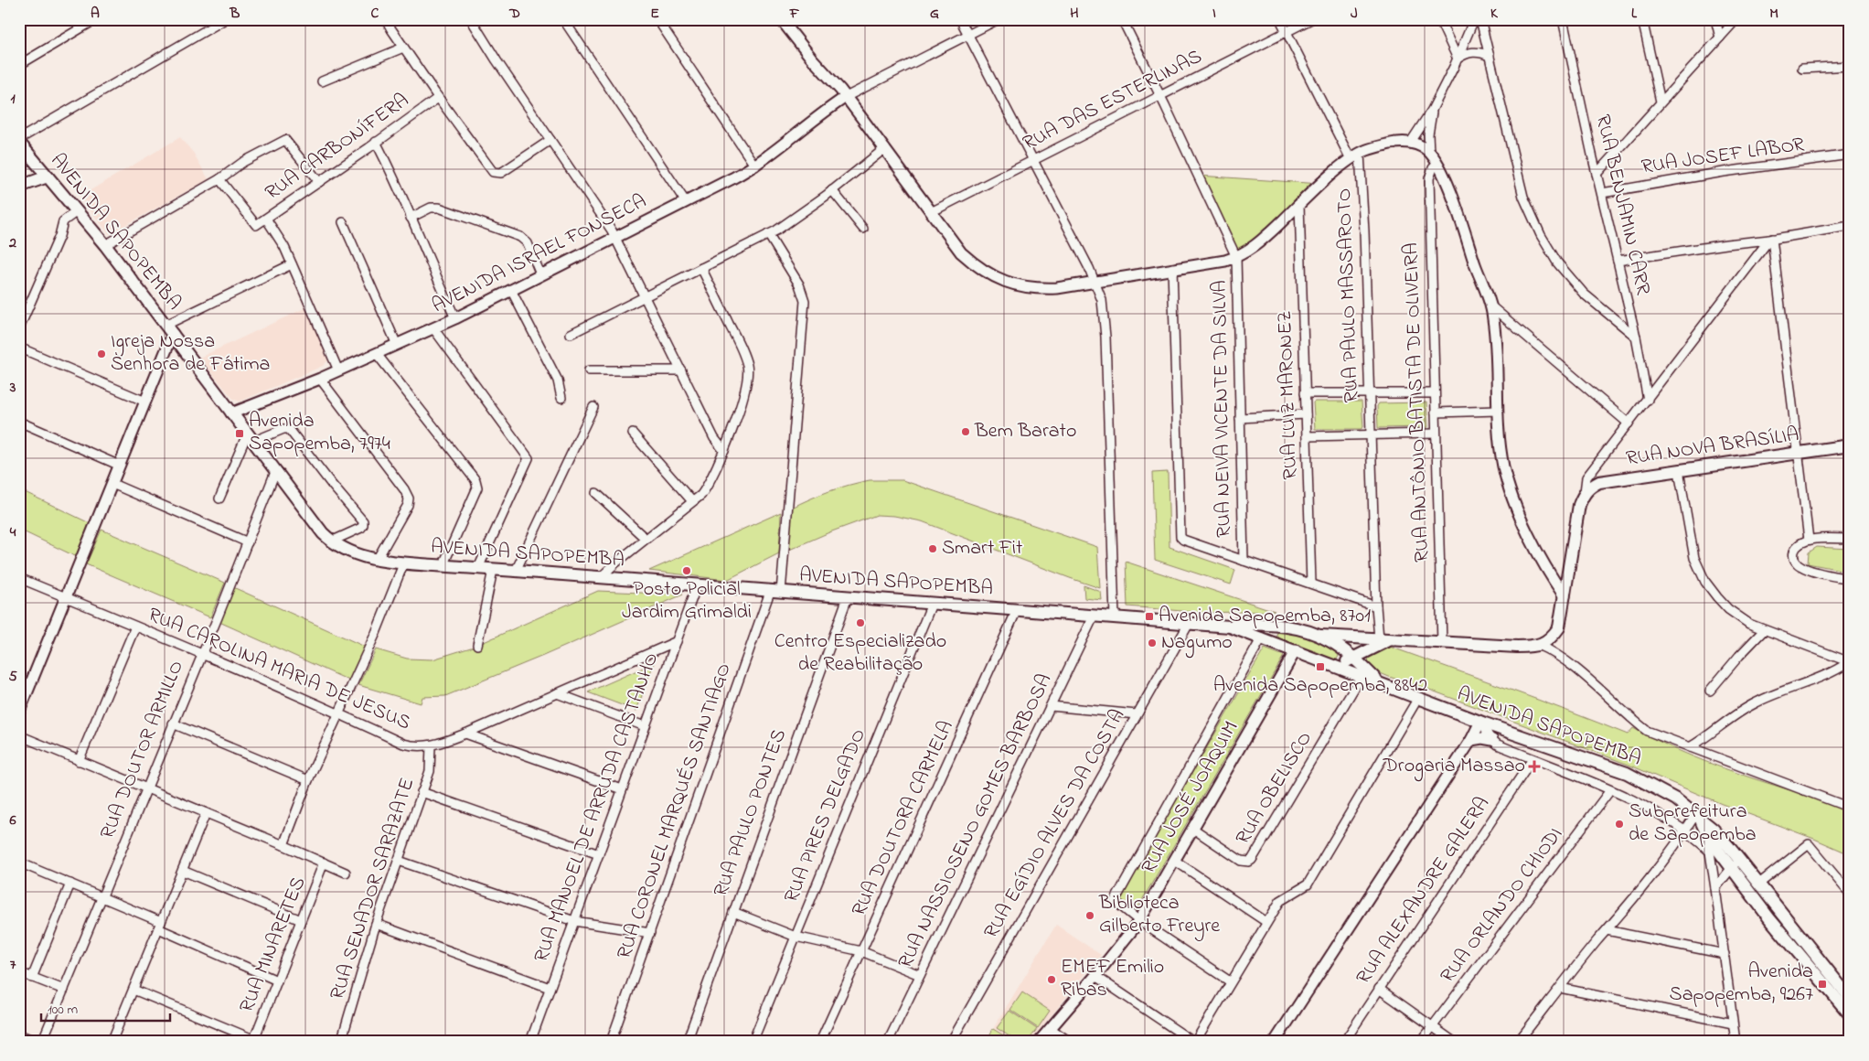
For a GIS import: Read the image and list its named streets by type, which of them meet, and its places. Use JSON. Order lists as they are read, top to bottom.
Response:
{
  "streets": {
    "main road": ["AVENIDA SAPOPEMBA", "RUA NOVA BRASÍLIA"],
    "street": [
      "RUA DAS ESTERLINAS",
      "RUA CARBONÍFERA",
      "RUA JOSEF LABOR",
      "RUA BENJAMIN CARR",
      "AVENIDA ISRAEL FONSECA",
      "RUA PAULO MASSAROTO",
      "RUA LUIZ MARONEZ",
      "RUA ANTÔNIO BATISTA DE OLIVEIRA",
      "RUA NEIVA VICENTE DA SILVA",
      "RUA CAROLINA MARIA DE JESUS",
      "RUA DOUTOR ARMILLO",
      "RUA OBELISCO",
      "RUA JOSÉ JOAQUIM",
      "RUA MANOEL DE ARRUDA CASTANHO",
      "RUA CORONEL MARQUÉS SANTIAGO",
      "RUA PAULO PONTES",
      "RUA PIRES DELGADO",
      "RUA DOUTORA CARMELA",
      "RUA NASSIOSENO GOMES BARBOSA",
      "RUA EGÍDIO ALVES DA COSTA",
      "RUA SENADOR SARAZATE",
      "RUA ALEXANDRE GALERA",
      "RUA ORLANDO CHIODI",
      "RUA MINARETES"
    ]
  },
  "crossings": [
    ["RUA JOSEF LABOR", "RUA BENJAMIN CARR"],
    ["AVENIDA SAPOPEMBA", "AVENIDA ISRAEL FONSECA"],
    ["AVENIDA SAPOPEMBA", "RUA DOUTOR ARMILLO"],
    ["AVENIDA SAPOPEMBA", "RUA OBELISCO"],
    ["AVENIDA SAPOPEMBA", "RUA JOSÉ JOAQUIM"],
    ["AVENIDA SAPOPEMBA", "RUA MANOEL DE ARRUDA CASTANHO"],
    ["AVENIDA SAPOPEMBA", "RUA CORONEL MARQUÉS SANTIAGO"],
    ["AVENIDA SAPOPEMBA", "RUA PAULO PONTES"],
    ["AVENIDA SAPOPEMBA", "RUA PIRES DELGADO"],
    ["AVENIDA SAPOPEMBA", "RUA DOUTORA CARMELA"],
    ["AVENIDA SAPOPEMBA", "RUA NASSIOSENO GOMES BARBOSA"],
    ["AVENIDA SAPOPEMBA", "RUA EGÍDIO ALVES DA COSTA"],
    ["RUA CAROLINA MARIA DE JESUS", "RUA DOUTOR ARMILLO"],
    ["RUA CAROLINA MARIA DE JESUS", "RUA MANOEL DE ARRUDA CASTANHO"],
    ["RUA CAROLINA MARIA DE JESUS", "RUA SENADOR SARAZATE"],
    ["RUA OBELISCO", "RUA JOSÉ JOAQUIM"]
  ],
  "places": {
    "other": [
      "Igreja Nossa Senhora de Fátima",
      "Bem Barato",
      "Smart Fit",
      "Posto Policial Jardim Grimaldi",
      "Centro Especializado de Reabilitação",
      "Nagumo",
      "Subprefeitura de Sapopemba",
      "Biblioteca Gilberto Freyre",
      "EMEF Emilio Ribas"
    ],
    "transit": [
      "Avenida Sapopemba, 7974",
      "Avenida Sapopemba, 8701",
      "Avenida Sapopemba, 8842",
      "Avenida Sapopemba, 9267"
    ],
    "health": ["Drogaria Massao"]
  },
  "scale_bar": "100 m",
  "grid": {
    "columns": [
      "A",
      "B",
      "C",
      "D",
      "E",
      "F",
      "G",
      "H",
      "I",
      "J",
      "K",
      "L",
      "M"
    ],
    "rows": [
      "1",
      "2",
      "3",
      "4",
      "5",
      "6",
      "7"
    ]
  }
}
